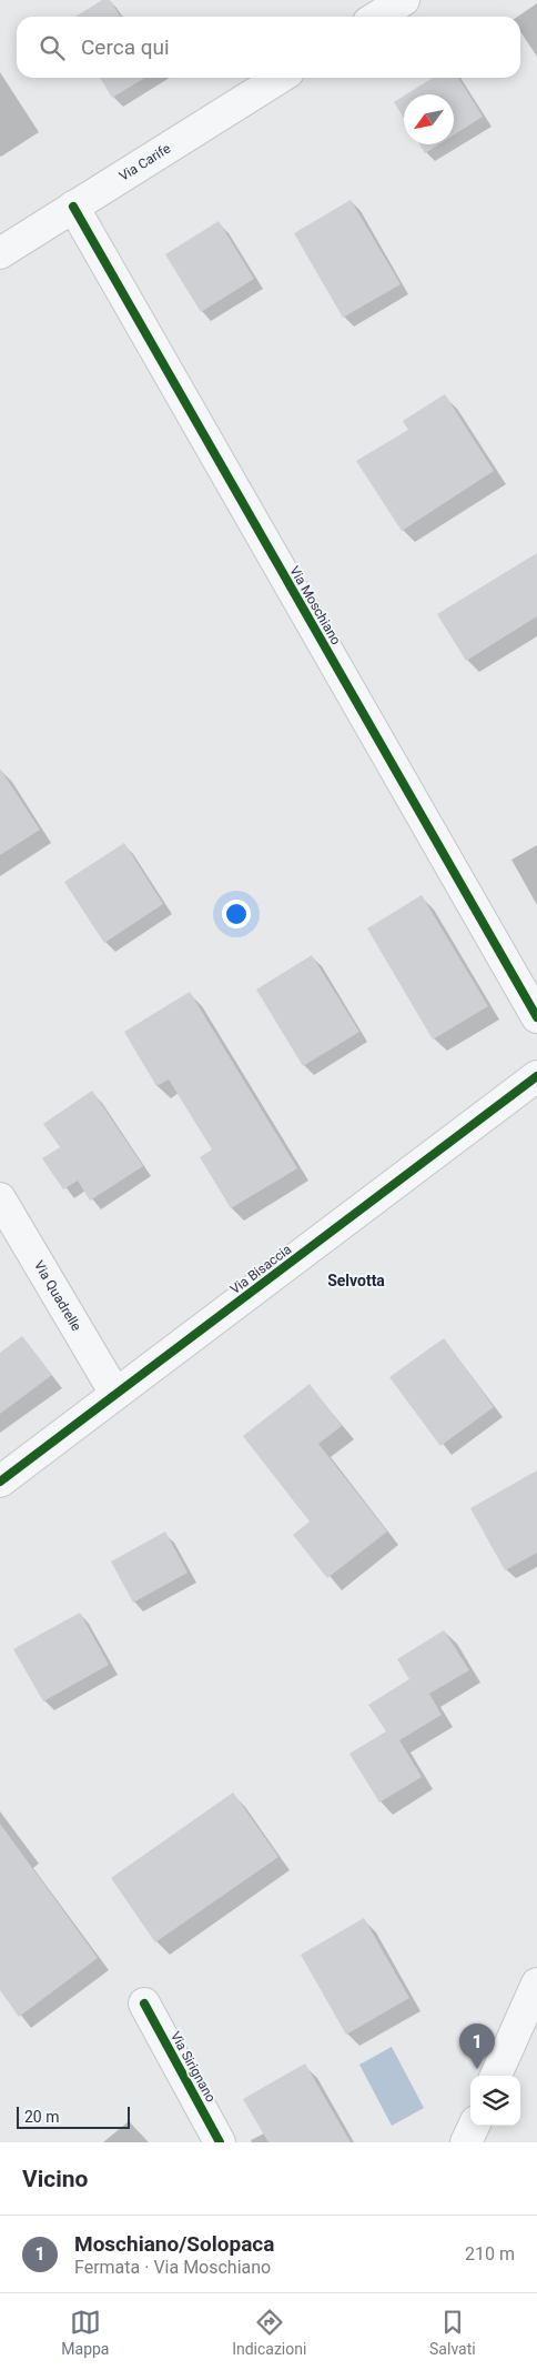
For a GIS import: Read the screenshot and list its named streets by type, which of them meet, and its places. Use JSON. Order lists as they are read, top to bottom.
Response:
{
  "streets": {
    "street": [
      "Via Carife",
      "Via Moschiano",
      "Via Bisaccia",
      "Via Quadrelle",
      "Via Sirignano"
    ]
  },
  "crossings": [
    ["Via Carife", "Via Moschiano"],
    ["Via Bisaccia", "Via Quadrelle"]
  ],
  "districts": ["Selvotta"],
  "scale_bar": "20 m",
  "north": "bottom left",
  "page": {
    "search": "Cerca qui",
    "pins": "1",
    "scale": "20 m",
    "heading": "Vicino",
    "list": [
      {
        "mark": "1",
        "name": "Moschiano/Solopaca",
        "note": "Fermata · Via Moschiano",
        "value": "210 m"
      }
    ],
    "nav": ["Mappa", "Indicazioni", "Salvati"]
  }
}
